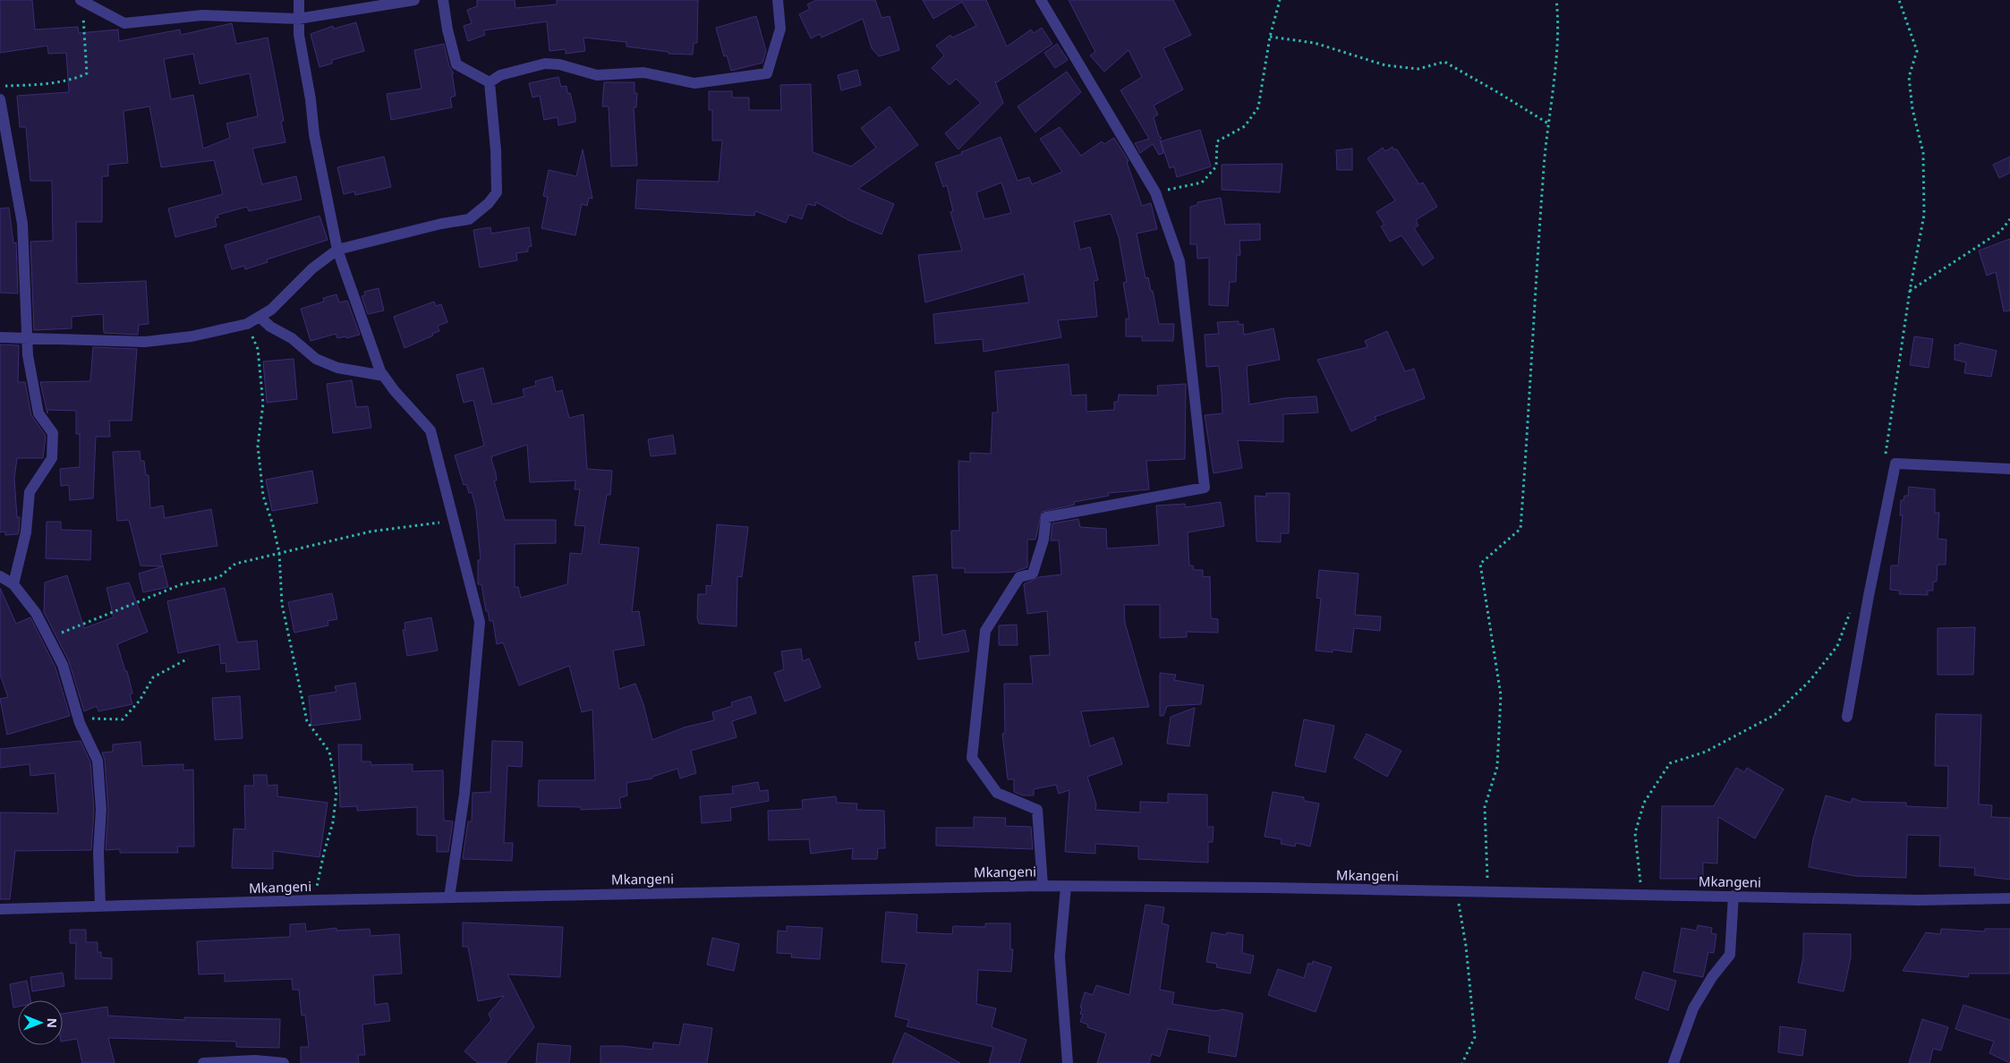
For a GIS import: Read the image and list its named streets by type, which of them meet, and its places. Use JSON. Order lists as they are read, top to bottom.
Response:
{
  "streets": {
    "street": ["Mkangeni"]
  },
  "north": "right"
}
